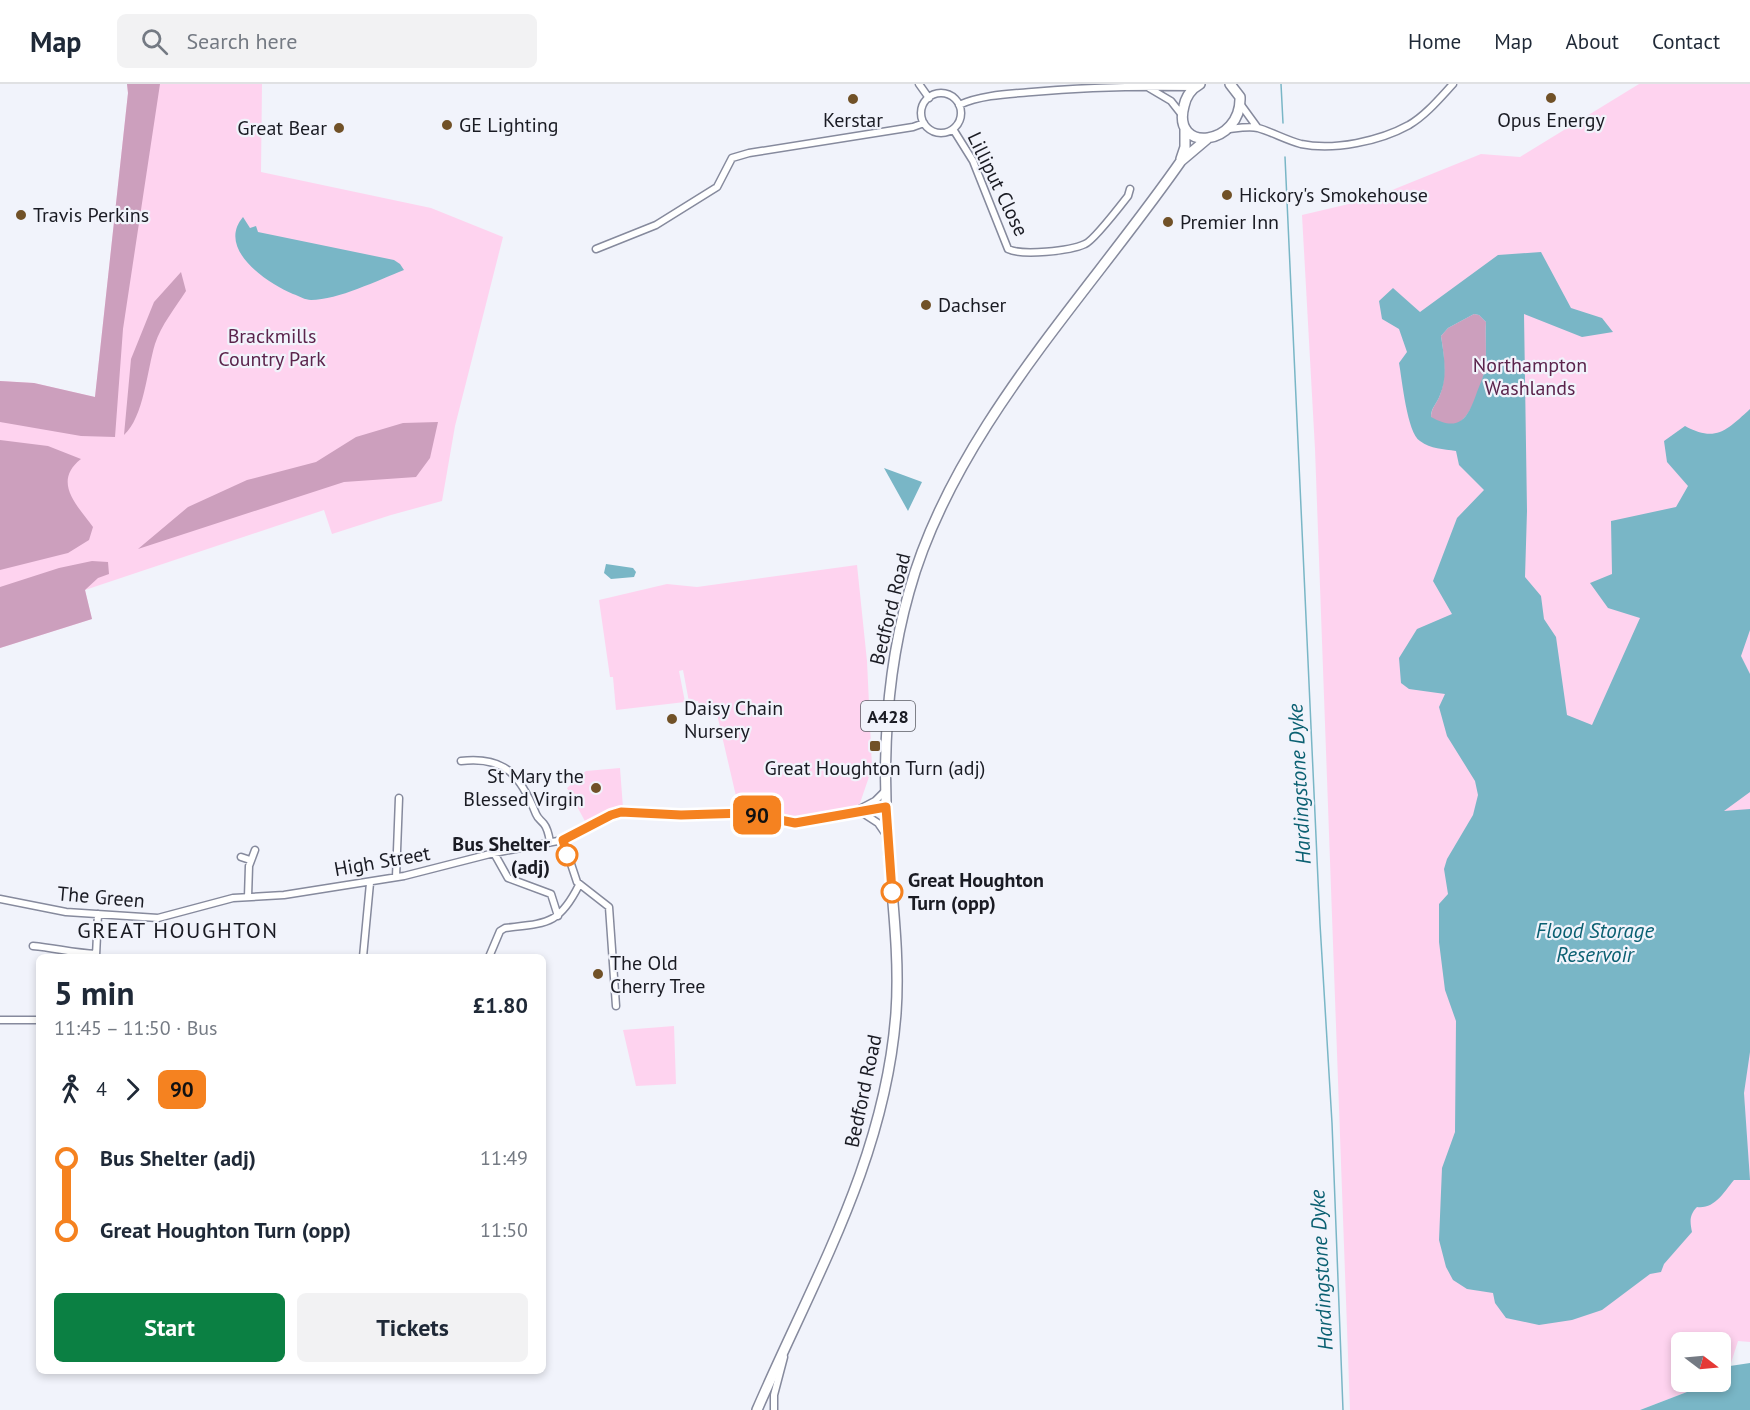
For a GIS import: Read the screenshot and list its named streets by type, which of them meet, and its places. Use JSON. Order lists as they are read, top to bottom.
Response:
{
  "streets": {
    "highway": ["Bedford Road", "A428"],
    "street": ["Lilliput Close", "High Street", "The Green"]
  },
  "crossings": [
    ["Bedford Road", "A428"],
    ["Bedford Road", "High Street"],
    ["High Street", "The Green"]
  ],
  "districts": ["GREAT HOUGHTON"],
  "water": ["Hardingstone Dyke", "Flood Storage Reservoir"],
  "parks": ["Brackmills Country Park", "Northampton Washlands"],
  "places": {
    "other": [
      "Opus Energy",
      "Kerstar",
      "GE Lighting",
      "Great Bear",
      "Hickory's Smokehouse",
      "Travis Perkins",
      "Premier Inn",
      "Dachser",
      "Daisy Chain Nursery",
      "St Mary the Blessed Virgin",
      "Bus Shelter (adj)",
      "Great Houghton Turn (opp)",
      "The Old Cherry Tree"
    ],
    "transit": ["Great Houghton Turn (adj)"]
  },
  "lines": ["bus line 90"],
  "north": "right",
  "page": {
    "header": "Map",
    "search": "Search here",
    "nav": [
      "Home",
      "Map",
      "About",
      "Contact"
    ],
    "on_map": "90",
    "heading": ["5 min", "11:45 – 11:50 · Bus", "£1.80"],
    "legs": ["4", "90"],
    "list": [
      {
        "name": "Bus Shelter (adj)",
        "value": "11:49"
      },
      {
        "name": "Great Houghton Turn (opp)",
        "value": "11:50"
      }
    ],
    "buttons": ["Start", "Tickets"]
  }
}
